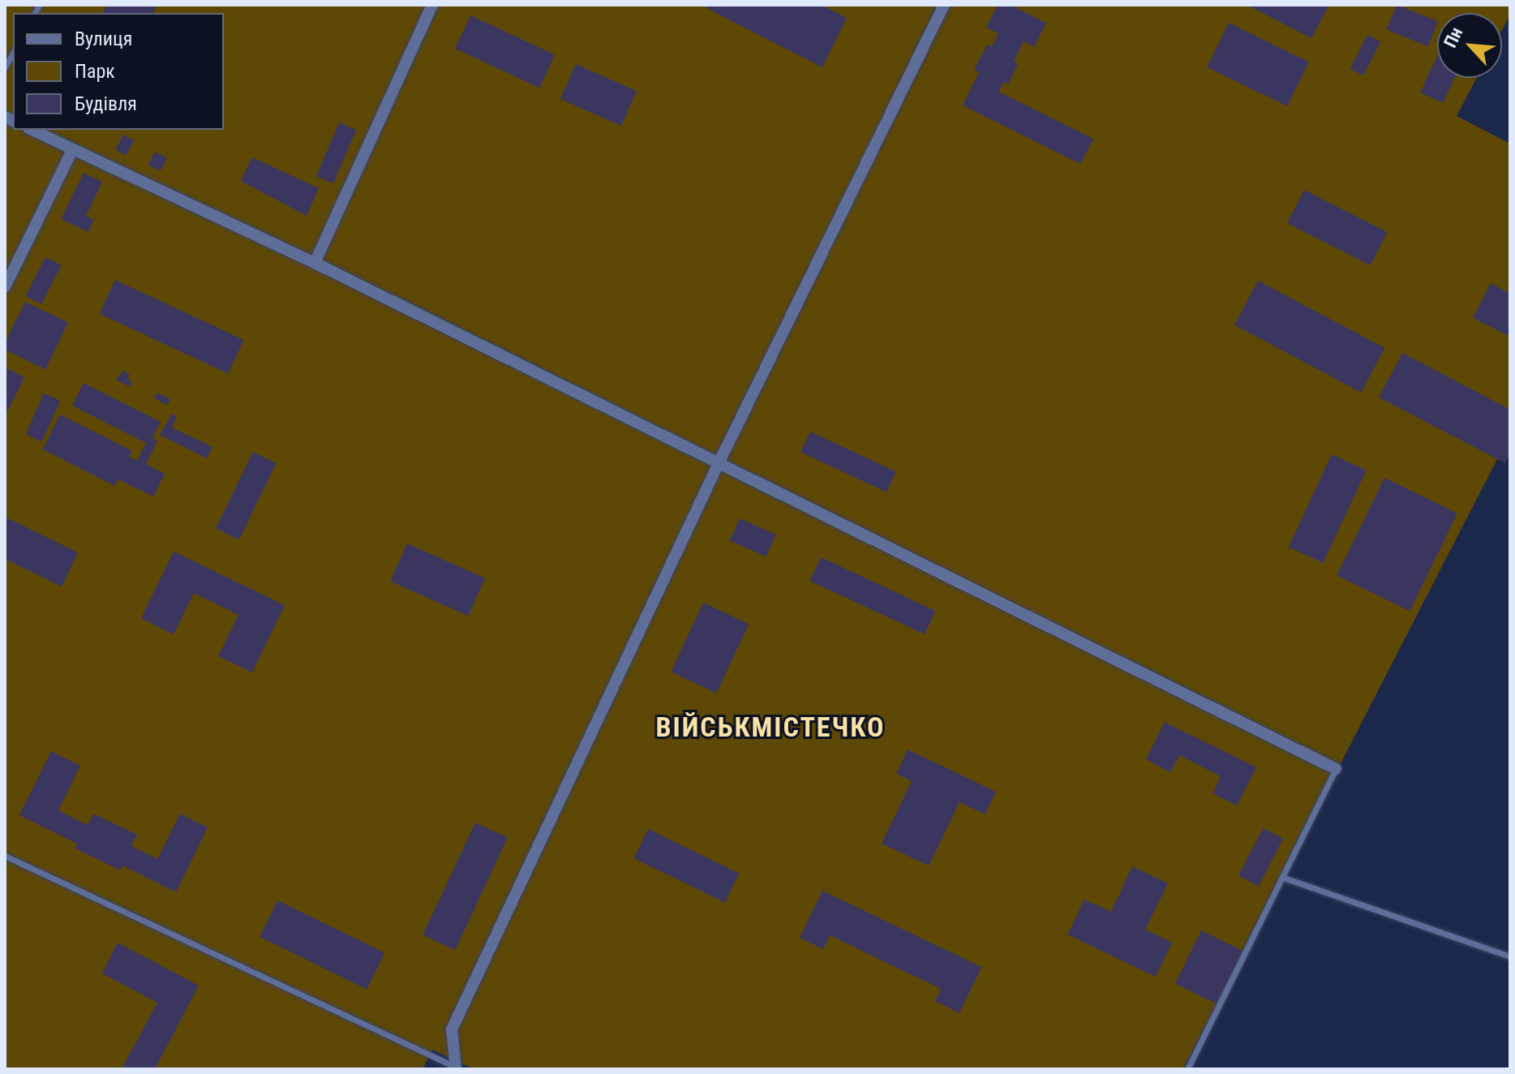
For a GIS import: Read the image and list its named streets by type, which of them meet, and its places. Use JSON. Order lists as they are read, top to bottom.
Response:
{
  "districts": ["ВІЙСЬКМІСТЕЧКО"],
  "legend": ["Вулиця", "Парк", "Будівля"],
  "north": "top left"
}
